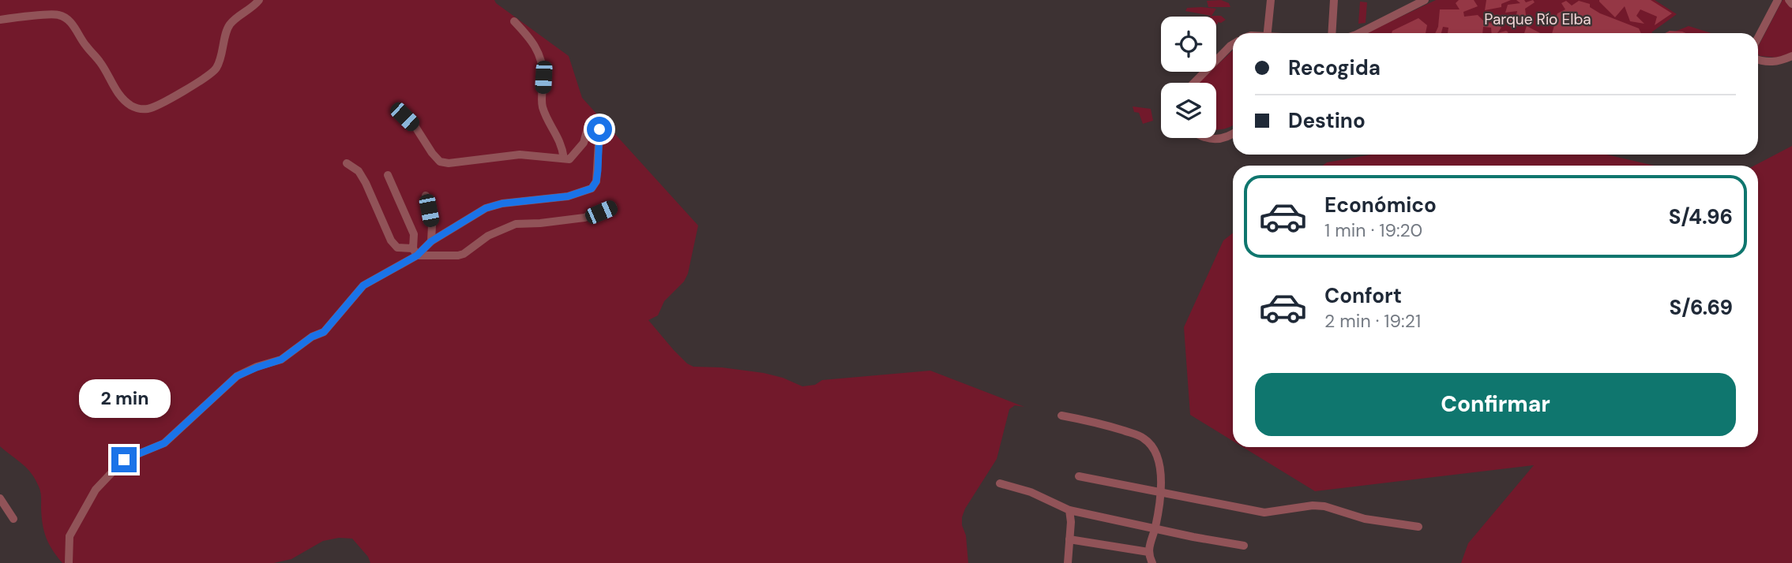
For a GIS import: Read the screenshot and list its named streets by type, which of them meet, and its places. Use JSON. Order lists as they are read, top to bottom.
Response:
{
  "parks": ["Parque Río Elba"],
  "page": {
    "banner": ["Recogida", "Destino"],
    "list": [
      {
        "name": "Económico",
        "note": "1 min · 19:20",
        "value": "S/4.96"
      },
      {
        "name": "Confort",
        "note": "2 min · 19:21",
        "value": "S/6.69"
      }
    ],
    "buttons": "Confirmar",
    "bubble": "2 min"
  }
}
